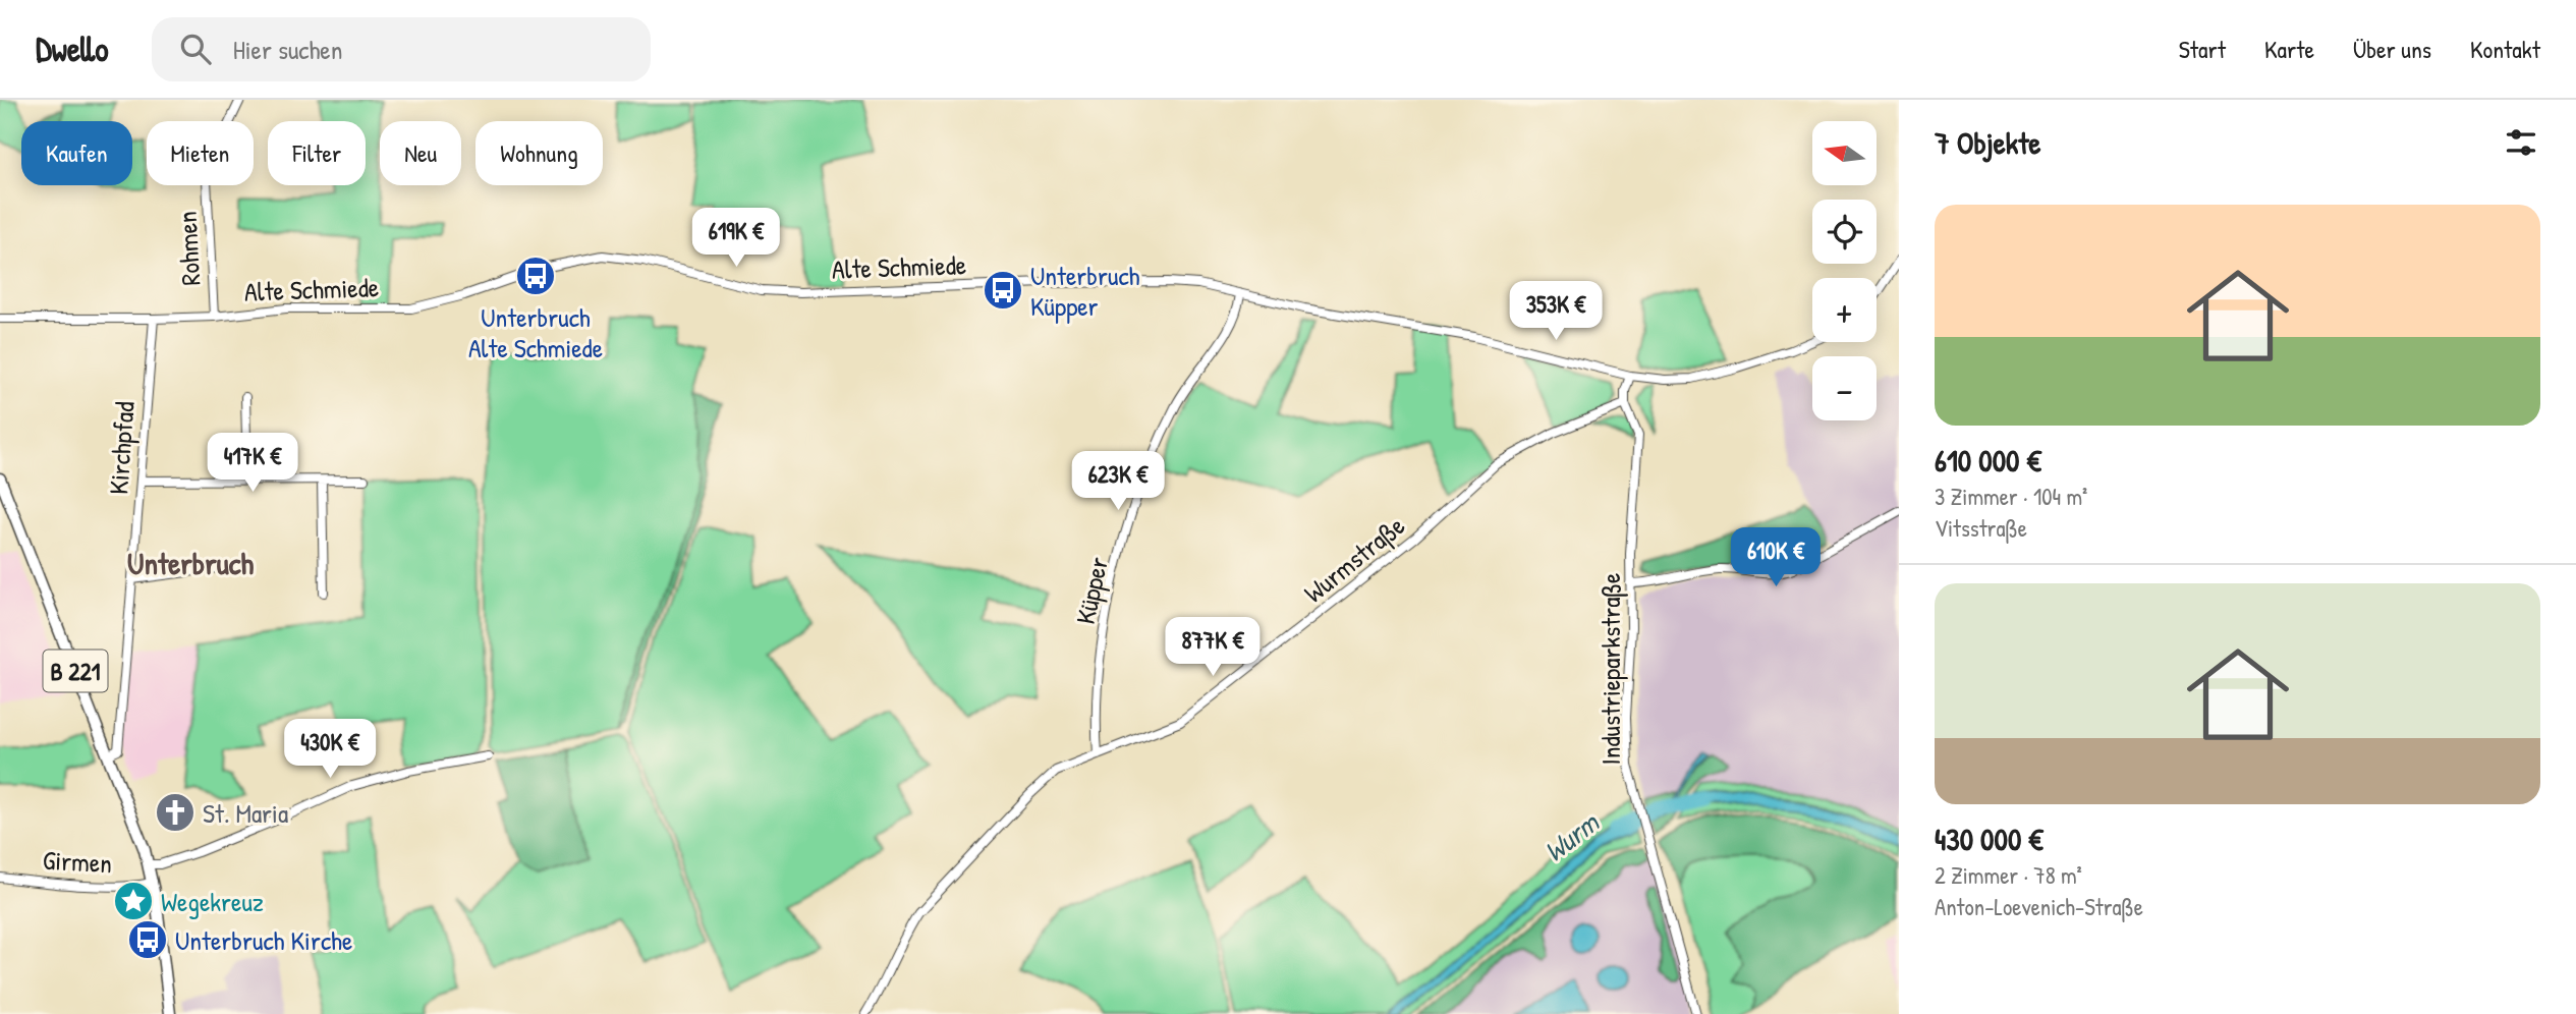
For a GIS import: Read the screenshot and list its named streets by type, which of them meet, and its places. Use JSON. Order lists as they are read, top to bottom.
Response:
{
  "streets": {
    "main road": ["B 221"],
    "street": [
      "Rohmen",
      "Alte Schmiede",
      "Kirchpfad",
      "Wurmstraße",
      "Küpper",
      "Industrieparkstraße",
      "Girmen"
    ]
  },
  "crossings": [
    ["Rohmen", "Alte Schmiede"],
    ["Alte Schmiede", "Kirchpfad"],
    ["Alte Schmiede", "Küpper"],
    ["Kirchpfad", "B 221"],
    ["Wurmstraße", "Küpper"],
    ["Wurmstraße", "Industrieparkstraße"],
    ["B 221", "Girmen"]
  ],
  "districts": ["Unterbruch"],
  "water": ["Wurm"],
  "places": {
    "bus stop": ["Unterbruch Alte Schmiede", "Unterbruch Küpper", "Unterbruch Kirche"],
    "church": ["St. Maria"],
    "place": ["Wegekreuz"]
  },
  "north": "left",
  "page": {
    "header": "Dwello",
    "search": "Hier suchen",
    "nav": [
      "Start",
      "Karte",
      "Über uns",
      "Kontakt"
    ],
    "heading": "7 Objekte",
    "map_buttons": ["+", "−"],
    "chip": [
      "Kaufen",
      "Mieten",
      "Filter",
      "Neu",
      "Wohnung"
    ],
    "list": [
      {
        "name": "610 000 €",
        "note": "3 Zimmer · 104 m² · Vitsstraße"
      },
      {
        "name": "430 000 €",
        "note": "2 Zimmer · 78 m² · Anton-Loevenich-Straße"
      }
    ],
    "price": [
      "619K €",
      "353K €",
      "417K €",
      "623K €",
      "610K €",
      "877K €",
      "430K €"
    ]
  }
}
